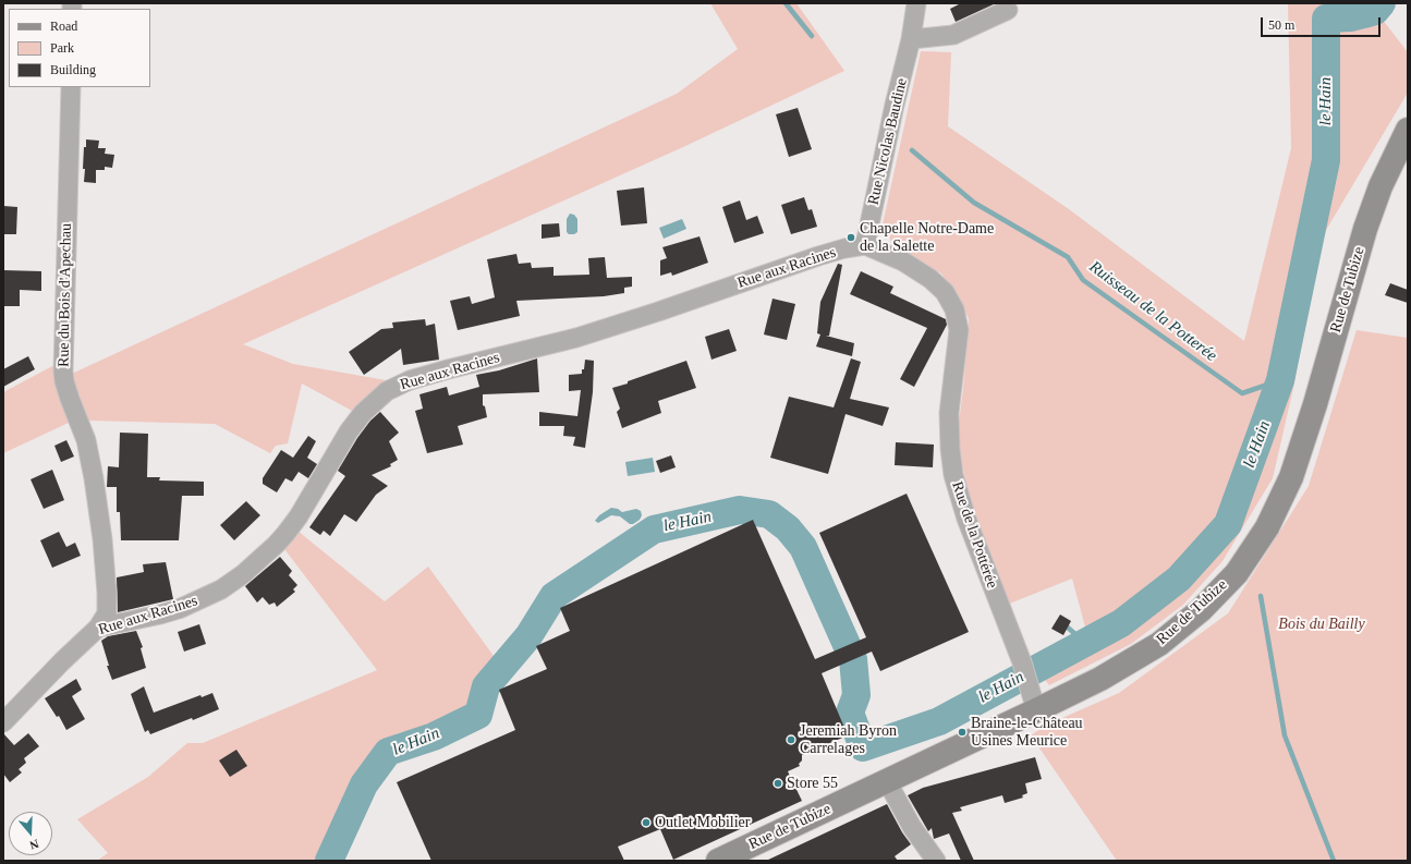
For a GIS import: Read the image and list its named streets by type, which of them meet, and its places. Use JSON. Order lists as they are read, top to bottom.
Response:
{
  "streets": {
    "main road": ["Rue de Tubize"],
    "street": [
      "Rue Nicolas Baudine",
      "Rue aux Racines",
      "Rue du Bois d'Apechau",
      "Rue de la Pottérée"
    ]
  },
  "crossings": [
    ["Rue Nicolas Baudine", "Rue aux Racines"],
    ["Rue Nicolas Baudine", "Rue de la Pottérée"],
    ["Rue aux Racines", "Rue du Bois d'Apechau"],
    ["Rue aux Racines", "Rue de la Pottérée"],
    ["Rue de Tubize", "Rue de la Pottérée"]
  ],
  "water": ["le Hain", "Ruisseau de la Potterée"],
  "parks": ["Bois du Bailly"],
  "places": [
    "Chapelle Notre-Dame de la Salette",
    "Braine-le-Château Usines Meurice",
    "Jeremiah Byron Carrelages",
    "Store 55",
    "Outlet Mobilier"
  ],
  "legend": ["Road", "Park", "Building"],
  "scale_bar": "50 m",
  "north": "bottom"
}
